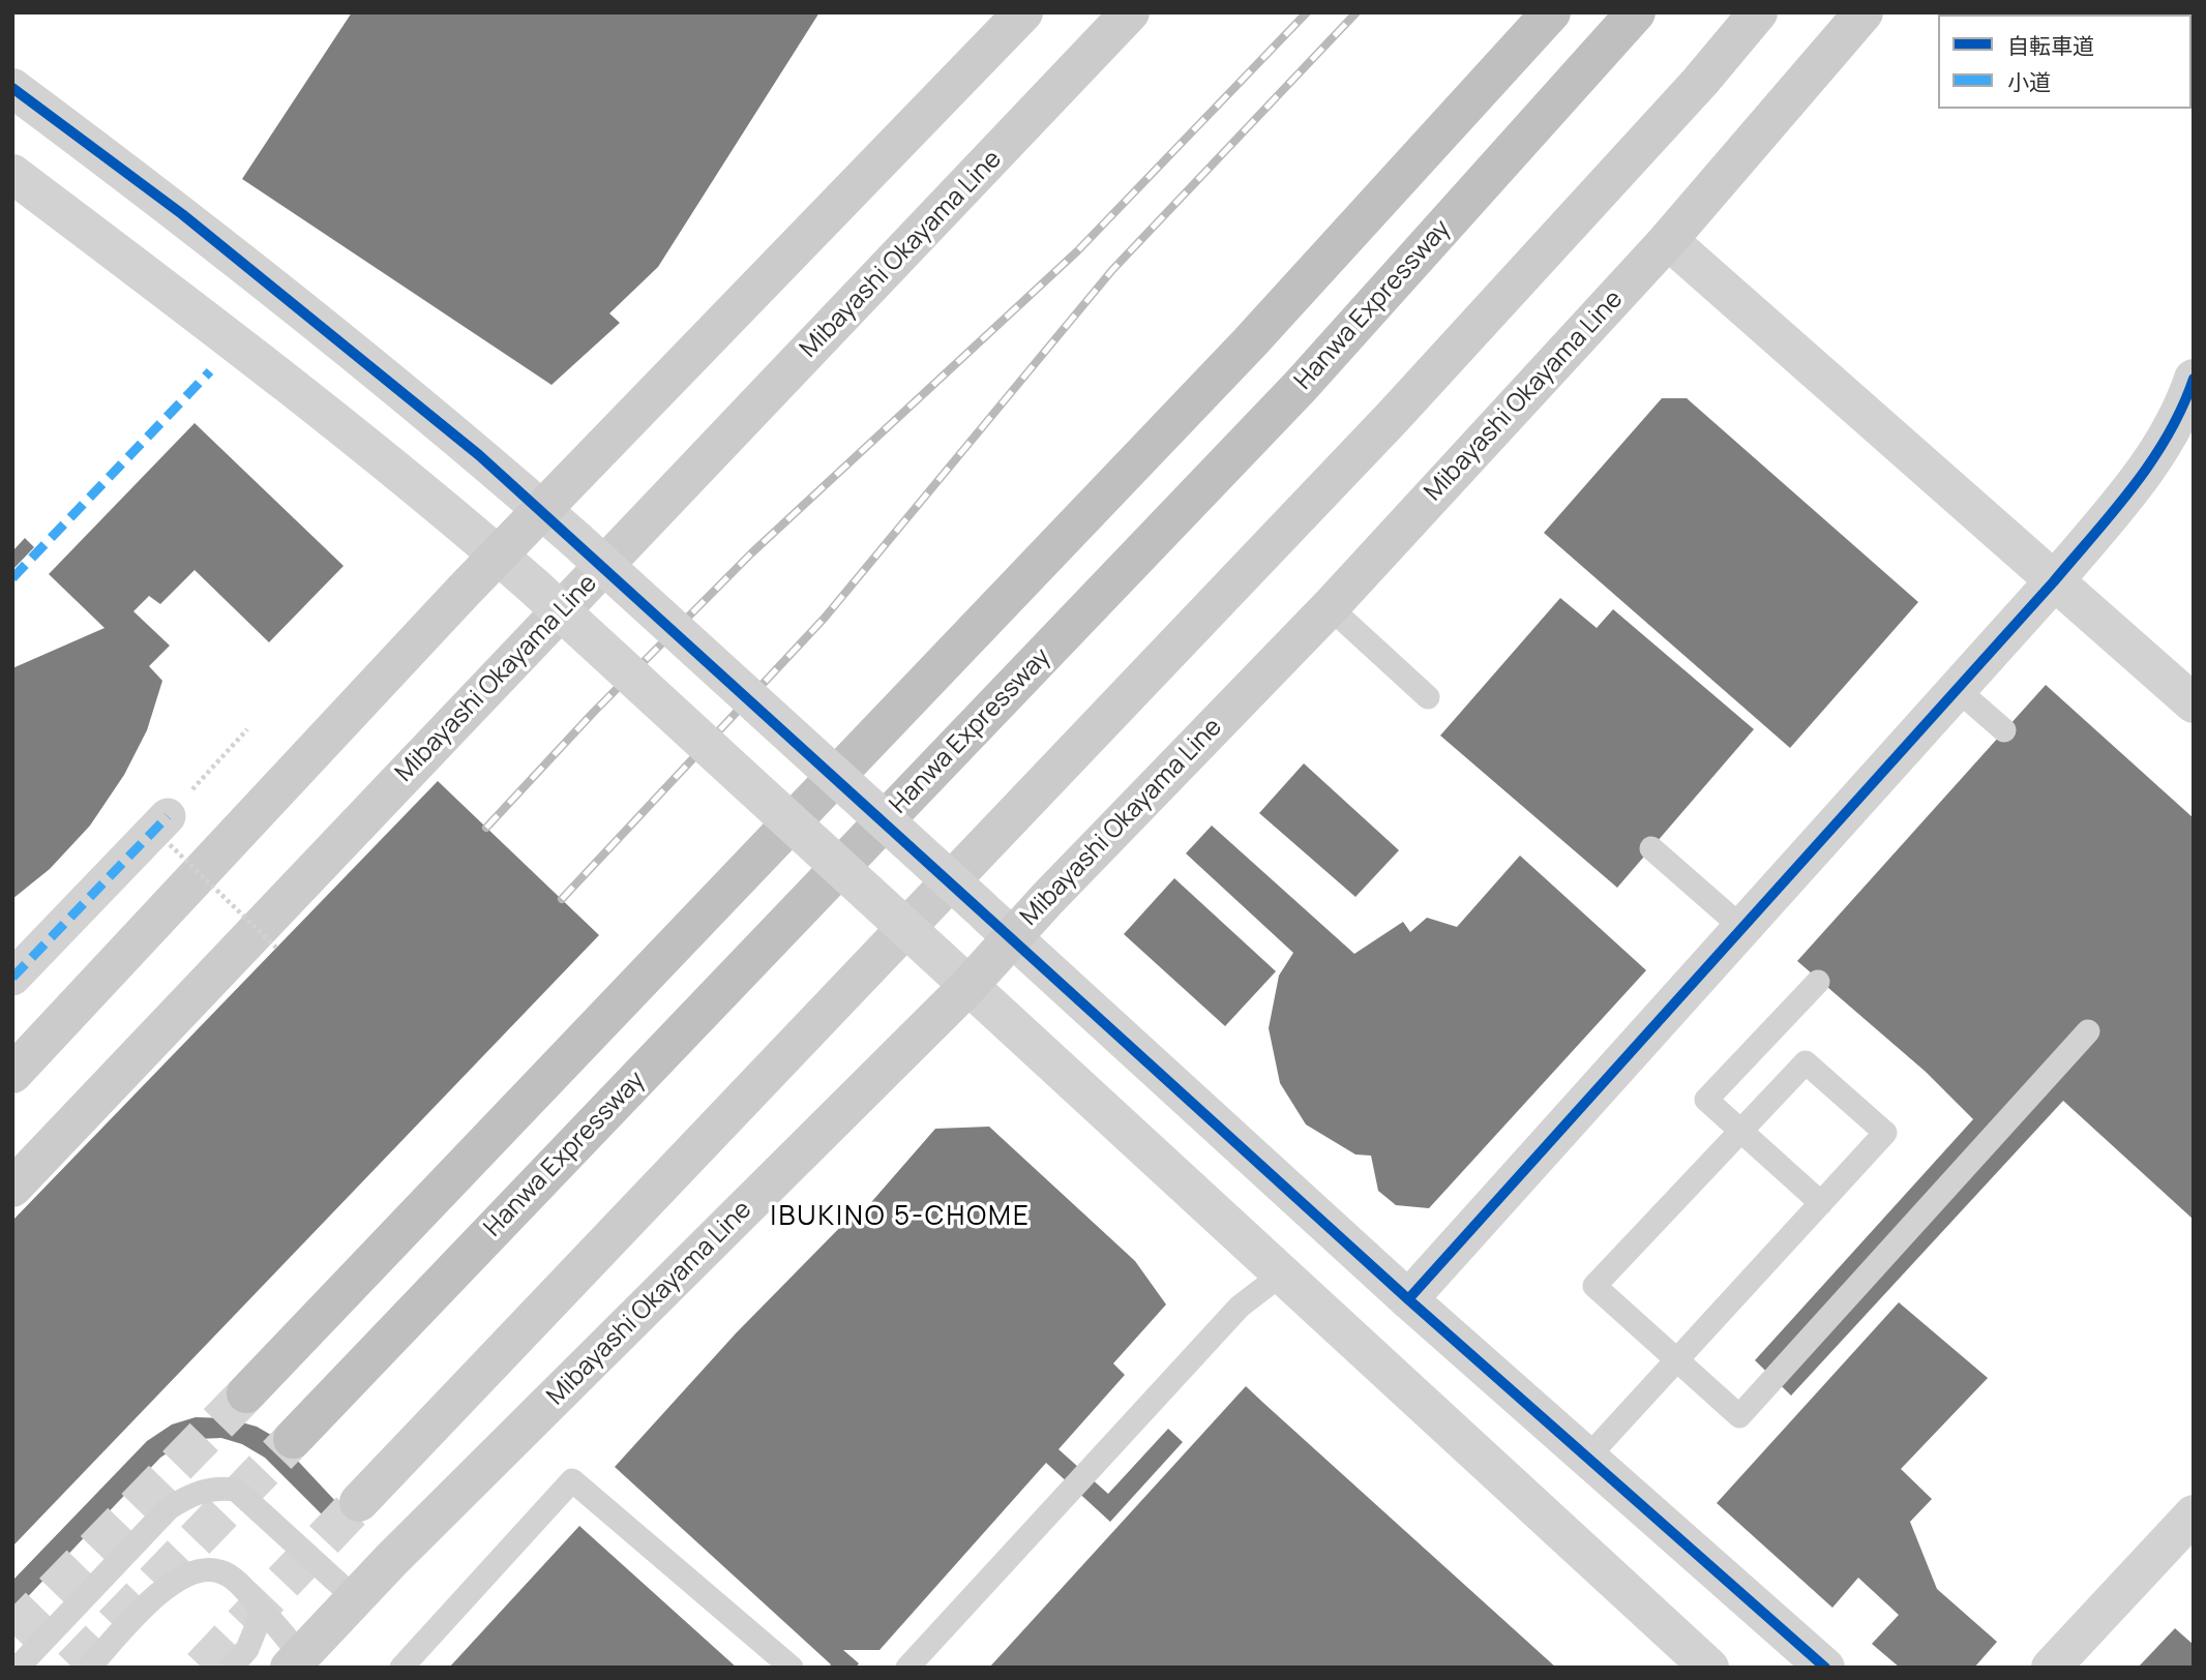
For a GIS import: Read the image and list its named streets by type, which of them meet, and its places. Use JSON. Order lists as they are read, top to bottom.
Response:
{
  "streets": {
    "highway": ["Hanwa Expressway"],
    "main road": ["Mibayashi Okayama Line"]
  },
  "districts": ["IBUKINO 5-CHOME"],
  "legend": ["自転車道", "小道"]
}
